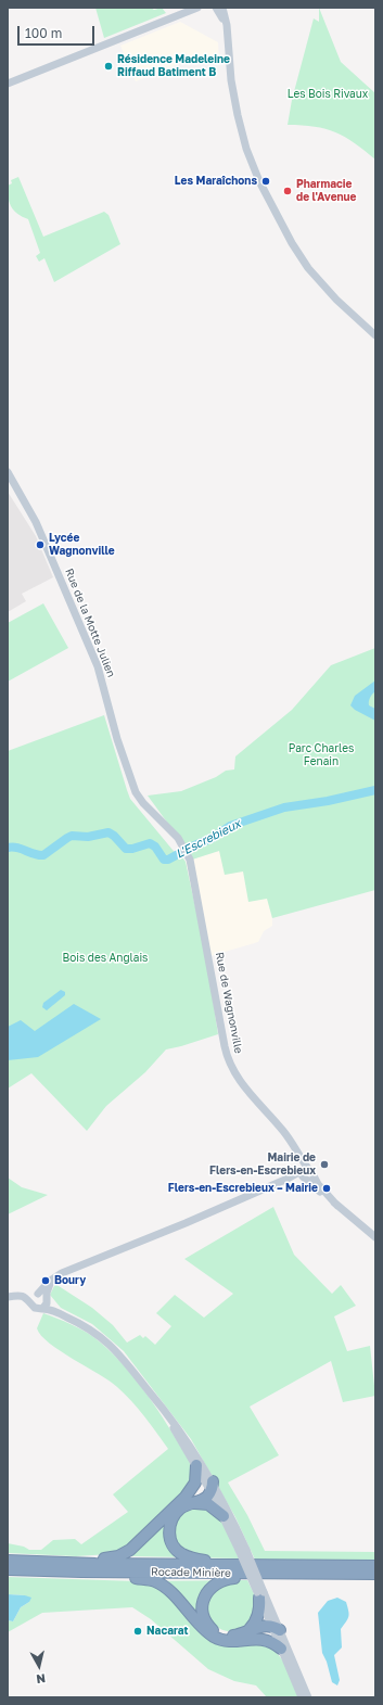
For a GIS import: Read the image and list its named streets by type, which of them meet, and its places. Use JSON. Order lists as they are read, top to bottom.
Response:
{
  "streets": {
    "highway": ["Rocade Minière"],
    "street": ["Rue de la Motte Julien", "Rue de Wagnonville"]
  },
  "crossings": [
    ["Rue de la Motte Julien", "Rue de Wagnonville"]
  ],
  "water": ["L'Escrebieux"],
  "parks": ["Les Bois Rivaux", "Parc Charles Fenain", "Bois des Anglais"],
  "places": [
    "Résidence Madeleine Riffaud Batiment B",
    "Les Maraîchons",
    "Pharmacie de l'Avenue",
    "Lycée Wagnonville",
    "Mairie de Flers-en-Escrebieux",
    "Flers-en-Escrebieux – Mairie",
    "Boury",
    "Nacarat"
  ],
  "scale_bar": "100 m",
  "north": "bottom"
}
